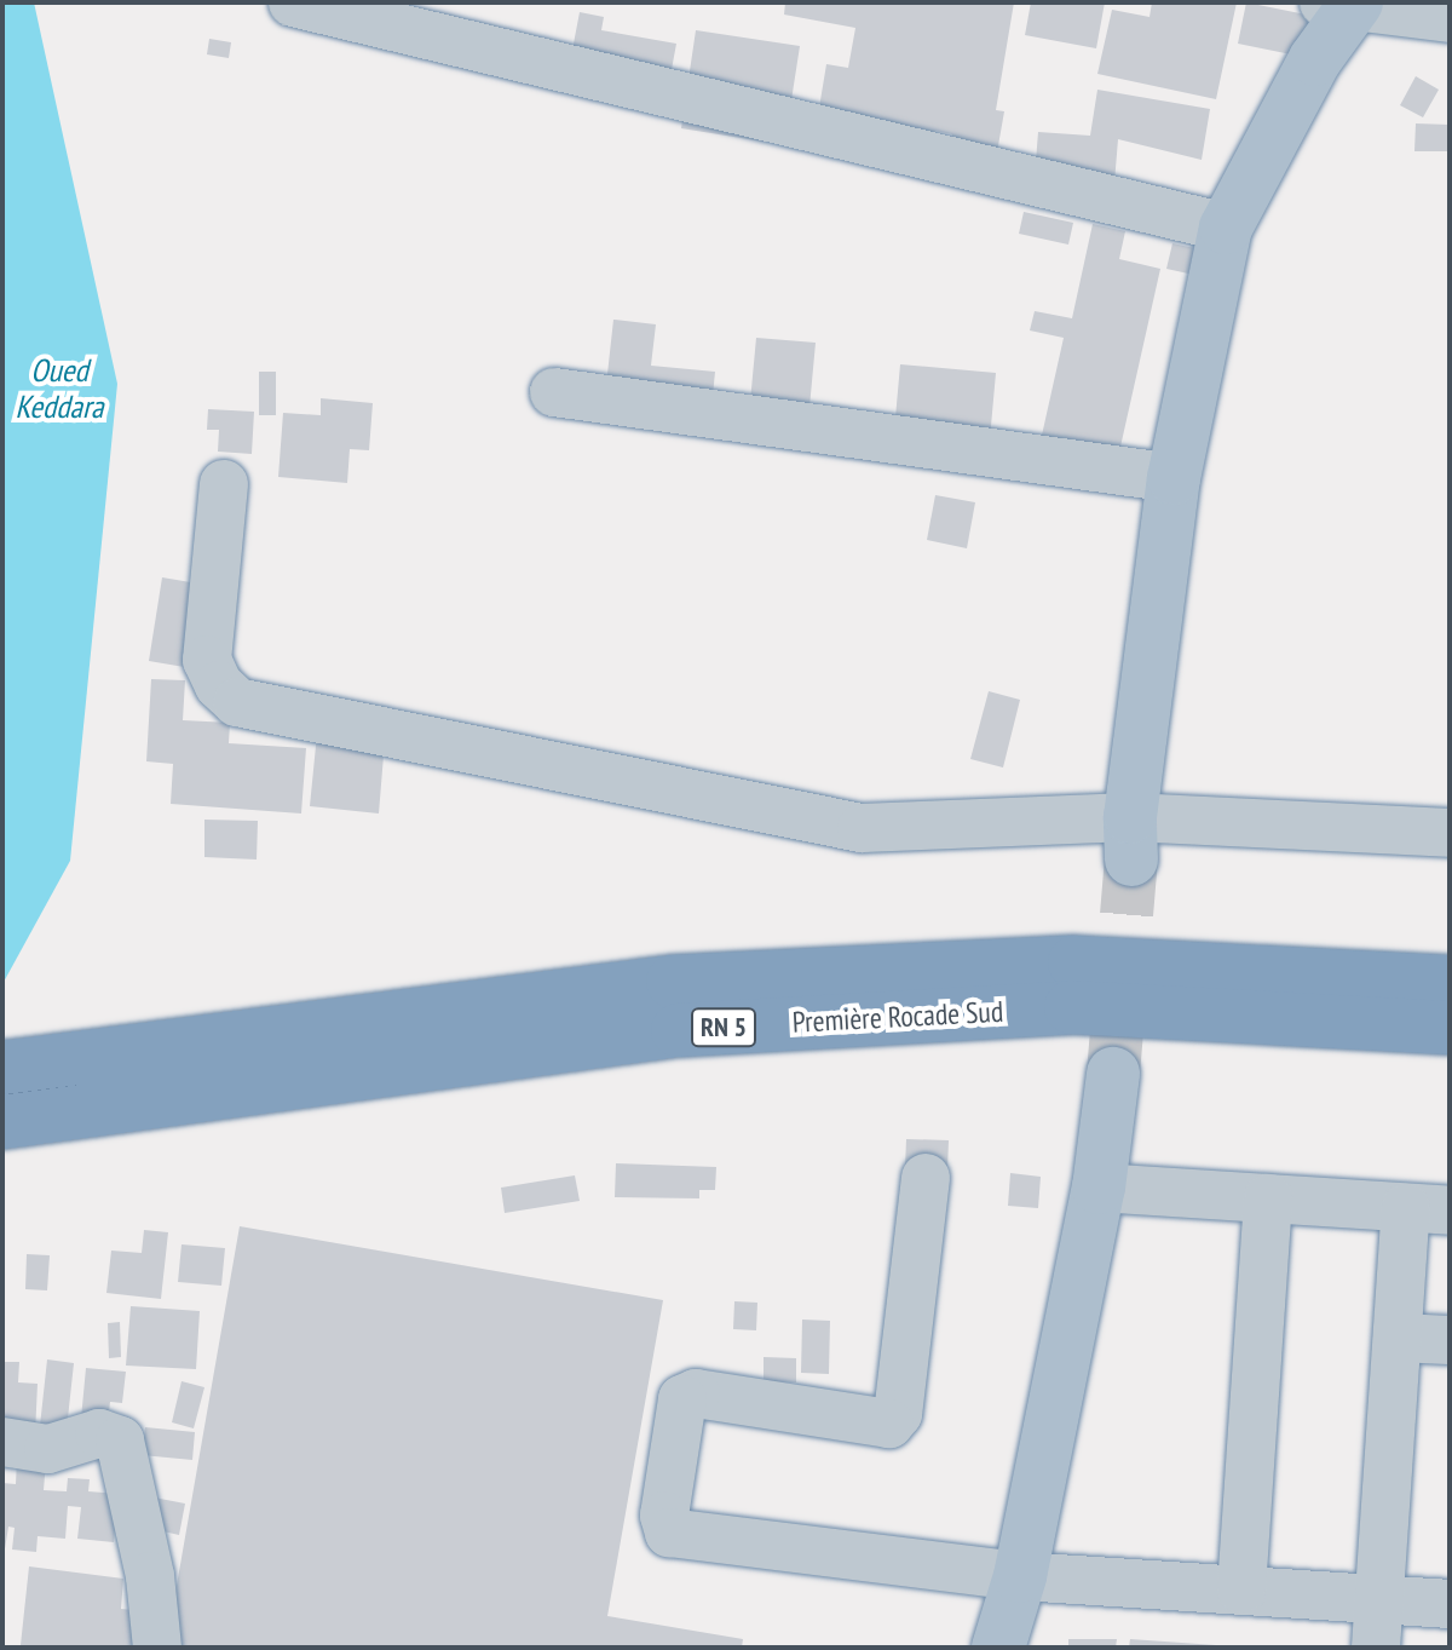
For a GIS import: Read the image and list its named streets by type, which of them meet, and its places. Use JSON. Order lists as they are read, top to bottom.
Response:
{
  "streets": {
    "highway": ["Première Rocade Sud", "RN 5"]
  },
  "water": ["Oued Keddara"]
}
